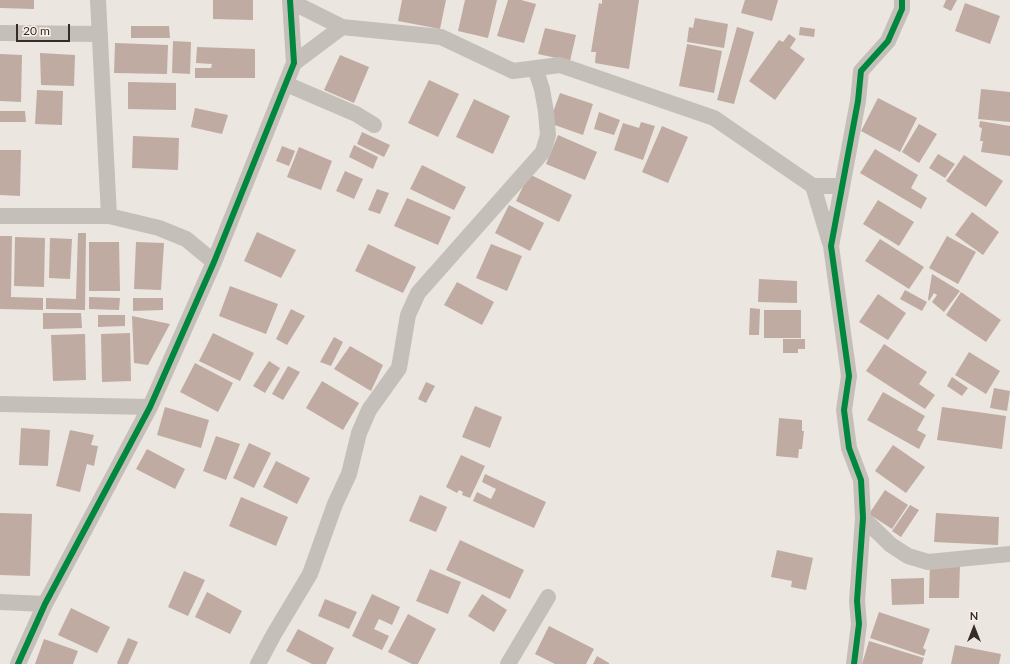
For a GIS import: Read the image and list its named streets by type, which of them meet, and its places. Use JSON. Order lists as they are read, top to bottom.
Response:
{
  "scale_bar": "20 m",
  "north": "top"
}
